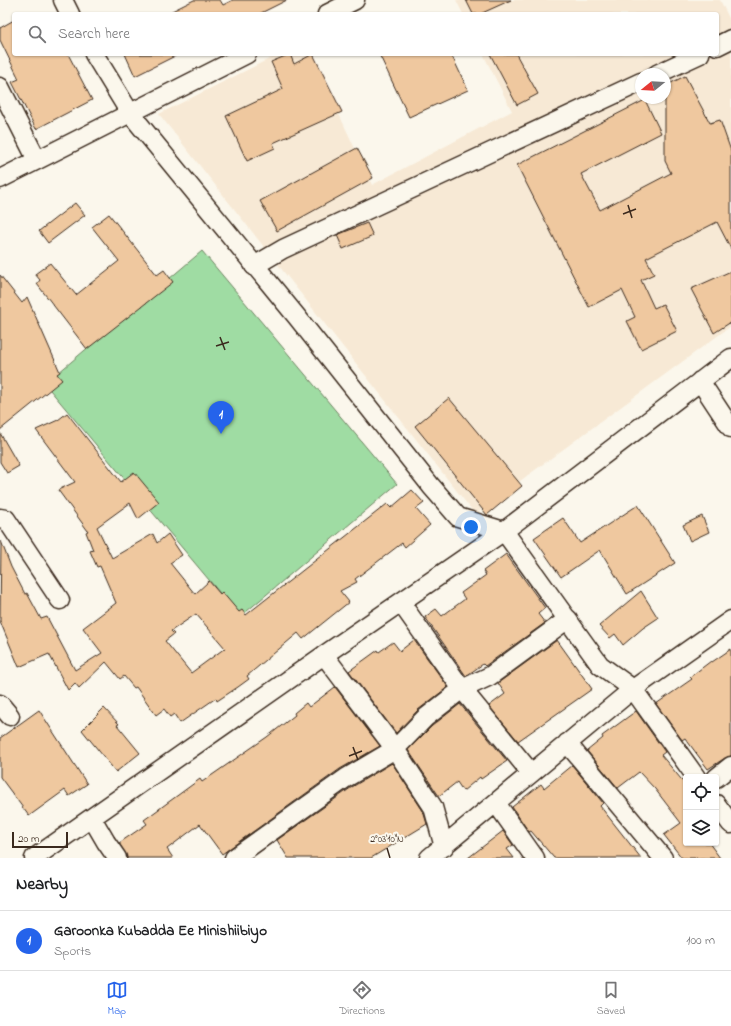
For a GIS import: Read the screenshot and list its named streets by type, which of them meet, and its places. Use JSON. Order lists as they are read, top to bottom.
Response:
{
  "scale_bar": "20 m",
  "north": "left",
  "page": {
    "search": "Search here",
    "pins": "1",
    "scale": "20 m",
    "heading": "Nearby",
    "list": [
      {
        "mark": "1",
        "name": "Garoonka Kubadda Ee Minishiibiyo",
        "note": "Sports",
        "value": "100 m"
      }
    ],
    "nav": ["Map", "Directions", "Saved"]
  },
  "coordinates": ["2°03'10\"N"]
}
